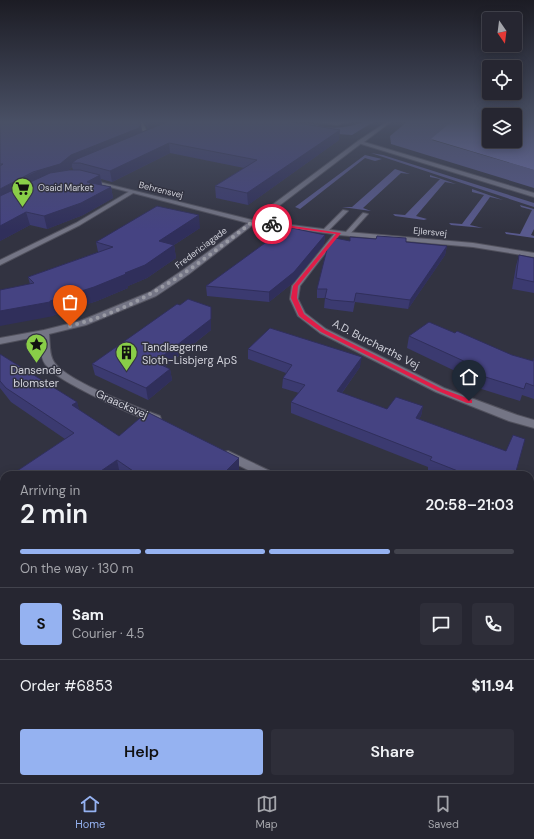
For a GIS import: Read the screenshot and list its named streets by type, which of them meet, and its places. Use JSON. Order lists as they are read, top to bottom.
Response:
{
  "streets": {
    "street": [
      "Behrensvej",
      "Ejlersvej",
      "Fredericiagade",
      "A.D. Burcharths Vej",
      "Graacksvej"
    ]
  },
  "crossings": [
    ["Behrensvej", "Ejlersvej"],
    ["Behrensvej", "Fredericiagade"],
    ["Ejlersvej", "Fredericiagade"],
    ["Ejlersvej", "A.D. Burcharths Vej"],
    ["Fredericiagade", "Graacksvej"]
  ],
  "places": {
    "supermarket": ["Osaid Market"],
    "place": ["Dansende blomster"],
    "building": ["Tandlægerne Sloth-Lisbjerg ApS"]
  },
  "north": "bottom",
  "page": {
    "heading": ["2 min", "Arriving in", "20:58–21:03"],
    "panel": [
      "Sam",
      "Courier · 4.5",
      "Order #6853",
      "$11.94"
    ],
    "bar": "On the way · 130 m",
    "round": "S",
    "buttons": ["Help", "Share"],
    "tabs": ["Home", "Map", "Saved"]
  }
}
